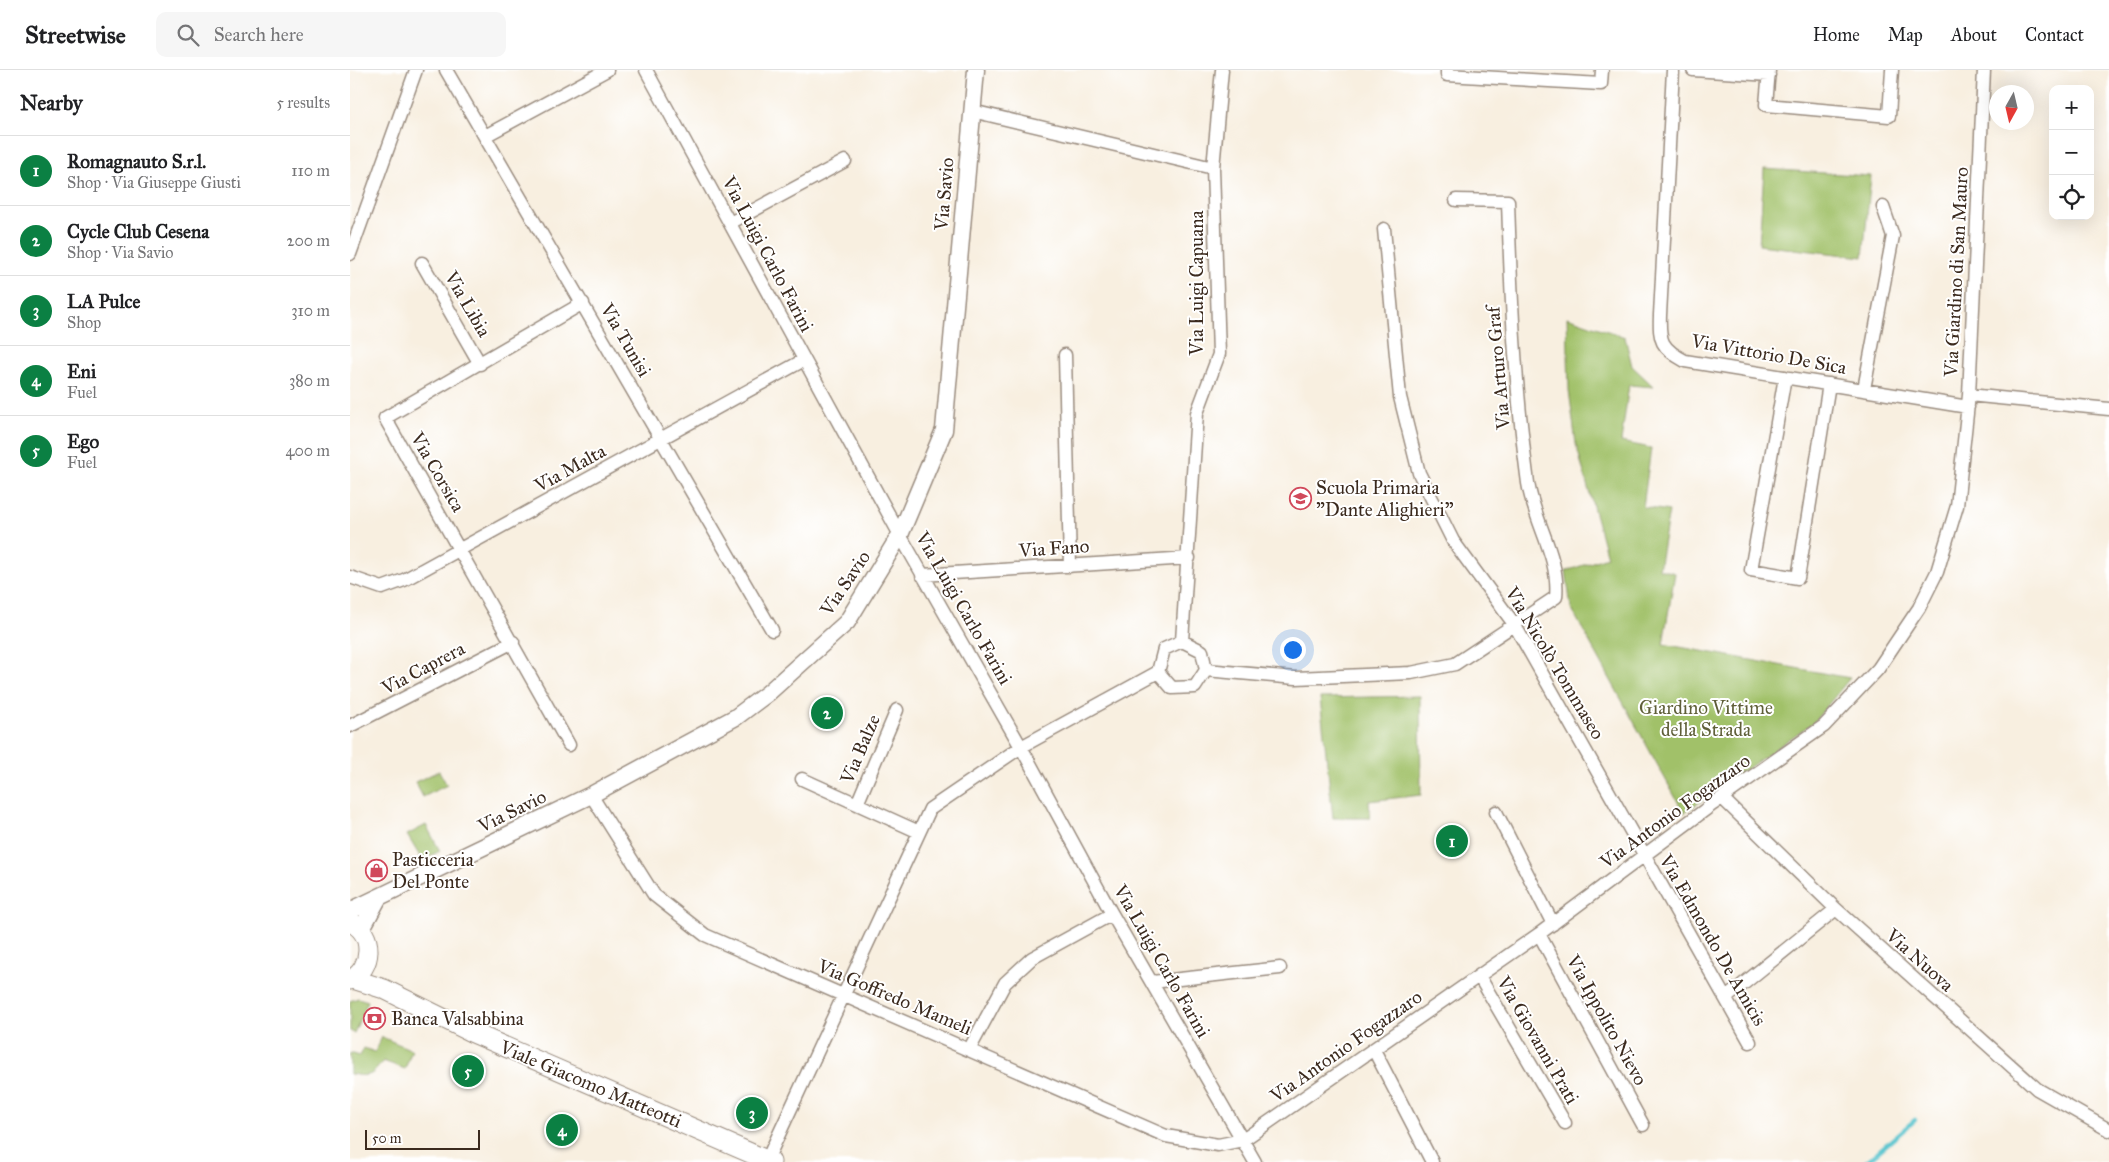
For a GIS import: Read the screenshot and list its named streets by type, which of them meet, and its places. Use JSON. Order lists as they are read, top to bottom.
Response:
{
  "streets": {
    "main road": ["Viale Giacomo Matteotti"],
    "street": [
      "Via Savio",
      "Via Luigi Carlo Farini",
      "Via Giardino di San Mauro",
      "Via Luigi Capuana",
      "Via Libia",
      "Via Tunisi",
      "Via Vittorio De Sica",
      "Via Arturo Graf",
      "Via Malta",
      "Via Corsica",
      "Via Fano",
      "Via Nicolò Tommaseo",
      "Via Caprera",
      "Via Balze",
      "Via Antonio Fogazzaro",
      "Via Edmondo De Amicis",
      "Via Nuova",
      "Via Goffredo Mameli",
      "Via Ippolito Nievo",
      "Via Giovanni Prati"
    ]
  },
  "crossings": [
    ["Via Savio", "Via Luigi Carlo Farini"],
    ["Via Savio", "Via Goffredo Mameli"],
    ["Via Luigi Carlo Farini", "Via Malta"],
    ["Via Luigi Carlo Farini", "Via Fano"],
    ["Via Luigi Carlo Farini", "Via Antonio Fogazzaro"],
    ["Via Luigi Carlo Farini", "Via Goffredo Mameli"],
    ["Via Giardino di San Mauro", "Via Vittorio De Sica"],
    ["Via Giardino di San Mauro", "Via Antonio Fogazzaro"],
    ["Via Luigi Capuana", "Via Fano"],
    ["Via Libia", "Via Corsica"],
    ["Via Tunisi", "Via Malta"],
    ["Via Tunisi", "Via Corsica"],
    ["Via Vittorio De Sica", "Via Antonio Fogazzaro"],
    ["Via Arturo Graf", "Via Nicolò Tommaseo"],
    ["Via Malta", "Via Corsica"],
    ["Via Corsica", "Via Caprera"],
    ["Via Nicolò Tommaseo", "Via Antonio Fogazzaro"],
    ["Via Nicolò Tommaseo", "Via Edmondo De Amicis"],
    ["Via Antonio Fogazzaro", "Via Edmondo De Amicis"],
    ["Via Antonio Fogazzaro", "Via Nuova"],
    ["Via Antonio Fogazzaro", "Via Goffredo Mameli"],
    ["Via Antonio Fogazzaro", "Via Ippolito Nievo"],
    ["Via Antonio Fogazzaro", "Via Giovanni Prati"]
  ],
  "parks": ["Giardino Vittime della Strada"],
  "places": {
    "school or university": ["Scuola Primaria \"Dante Alighieri\""],
    "shop": ["Pasticceria Del Ponte"],
    "bank": ["Banca Valsabbina"]
  },
  "scale_bar": "50 m",
  "north": "bottom",
  "page": {
    "header": "Streetwise",
    "search": "Search here",
    "nav": [
      "Home",
      "Map",
      "About",
      "Contact"
    ],
    "heading": ["Nearby", "5 results"],
    "map_buttons": ["+", "−"],
    "list": [
      {
        "mark": "1",
        "name": "Romagnauto S.r.l.",
        "note": "Shop · Via Giuseppe Giusti",
        "value": "110 m"
      },
      {
        "mark": "2",
        "name": "Cycle Club Cesena",
        "note": "Shop · Via Savio",
        "value": "200 m"
      },
      {
        "mark": "3",
        "name": "LA Pulce",
        "note": "Shop",
        "value": "310 m"
      },
      {
        "mark": "4",
        "name": "Eni",
        "note": "Fuel",
        "value": "380 m"
      },
      {
        "mark": "5",
        "name": "Ego",
        "note": "Fuel",
        "value": "400 m"
      }
    ],
    "pins": [
      "2",
      "1",
      "5",
      "3",
      "4"
    ],
    "scale": "50 m"
  }
}
